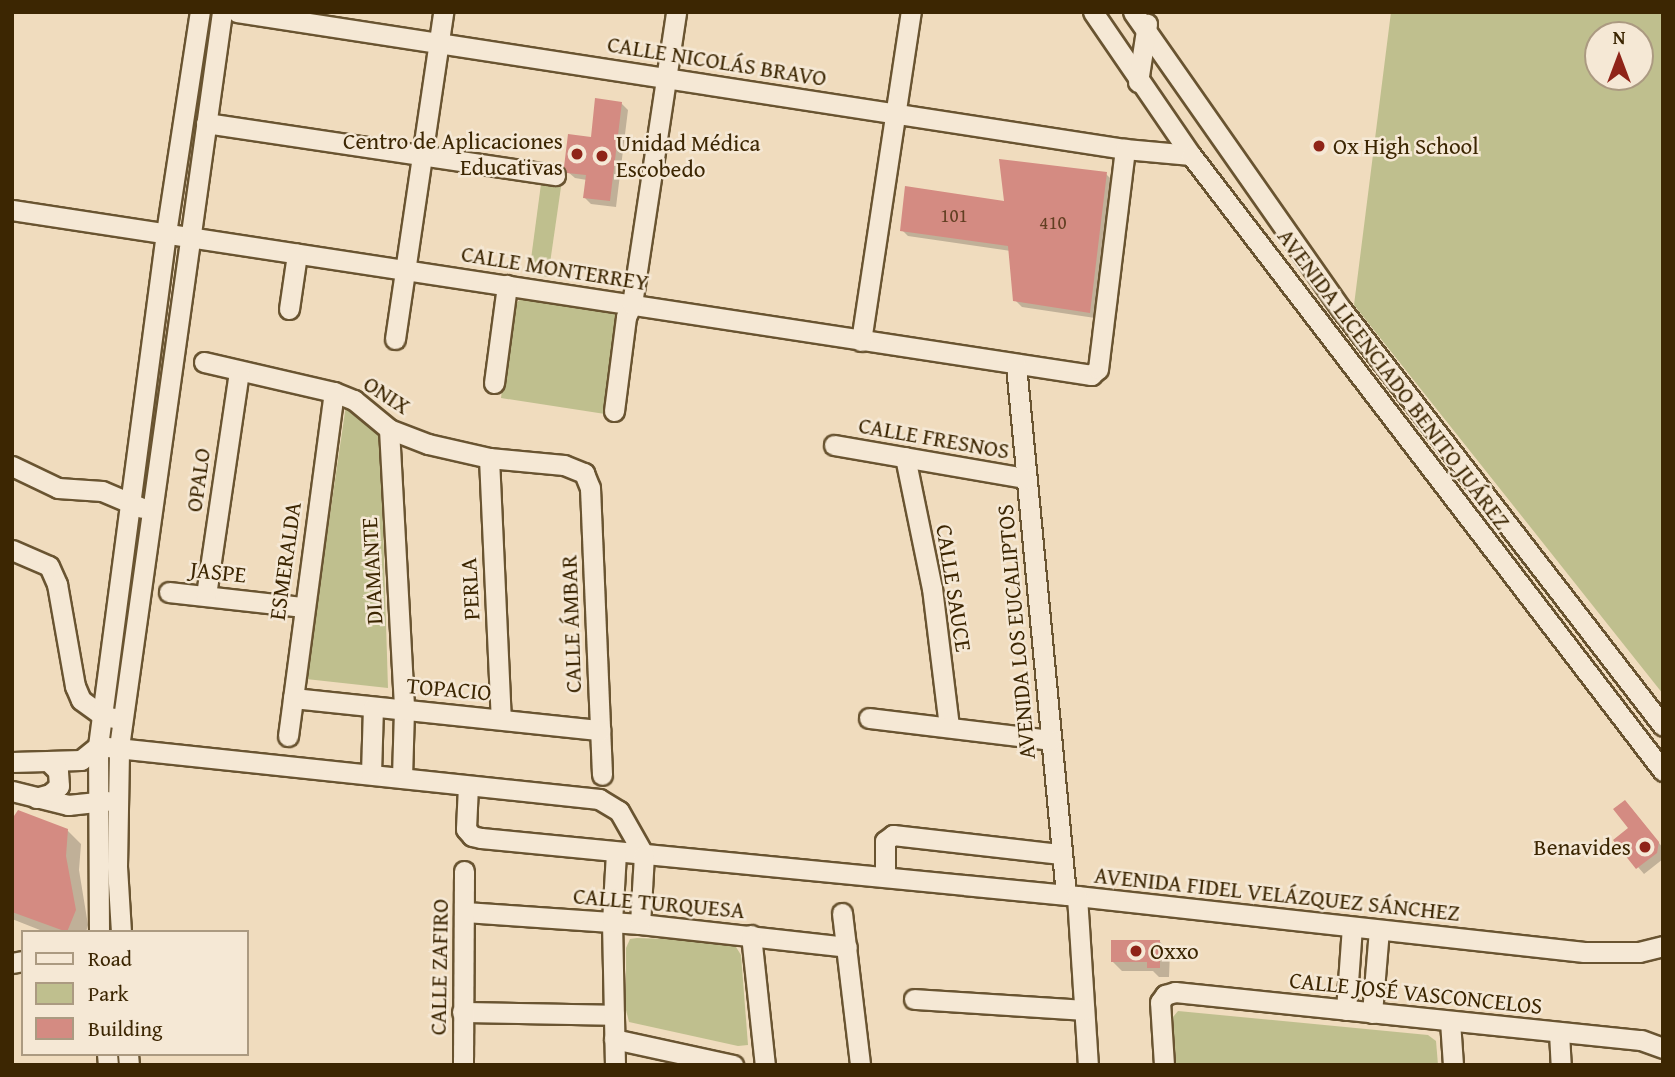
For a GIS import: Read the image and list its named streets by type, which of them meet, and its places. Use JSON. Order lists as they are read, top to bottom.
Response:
{
  "streets": {
    "street": [
      "CALLE NICOLÁS BRAVO",
      "CALLE MONTERREY",
      "AVENIDA LICENCIADO BENITO JUÁREZ",
      "ONIX",
      "CALLE FRESNOS",
      "OPALO",
      "ESMERALDA",
      "DIAMANTE",
      "JASPE",
      "CALLE SAUCE",
      "PERLA",
      "CALLE ÁMBAR",
      "AVENIDA LOS EUCALIPTOS",
      "TOPACIO",
      "AVENIDA FIDEL VELÁZQUEZ SÁNCHEZ",
      "CALLE TURQUESA",
      "CALLE ZAFIRO",
      "CALLE JOSÉ VASCONCELOS"
    ]
  },
  "crossings": [
    ["CALLE NICOLÁS BRAVO", "CALLE MONTERREY"],
    ["CALLE NICOLÁS BRAVO", "AVENIDA LICENCIADO BENITO JUÁREZ"],
    ["CALLE MONTERREY", "AVENIDA LOS EUCALIPTOS"],
    ["ONIX", "OPALO"],
    ["ONIX", "ESMERALDA"],
    ["ONIX", "DIAMANTE"],
    ["ONIX", "PERLA"],
    ["ONIX", "CALLE ÁMBAR"],
    ["CALLE FRESNOS", "CALLE SAUCE"],
    ["CALLE FRESNOS", "AVENIDA LOS EUCALIPTOS"],
    ["OPALO", "JASPE"],
    ["ESMERALDA", "JASPE"],
    ["ESMERALDA", "TOPACIO"],
    ["DIAMANTE", "TOPACIO"],
    ["PERLA", "TOPACIO"],
    ["CALLE ÁMBAR", "TOPACIO"],
    ["AVENIDA LOS EUCALIPTOS", "AVENIDA FIDEL VELÁZQUEZ SÁNCHEZ"],
    ["CALLE TURQUESA", "CALLE ZAFIRO"]
  ],
  "places": [
    "Ox High School",
    "Centro de Aplicaciones Educativas",
    "Unidad Médica Escobedo",
    "Benavides",
    "Oxxo"
  ],
  "house_numbers": ["101", "410"],
  "legend": ["Road", "Park", "Building"],
  "north": "top"
}
